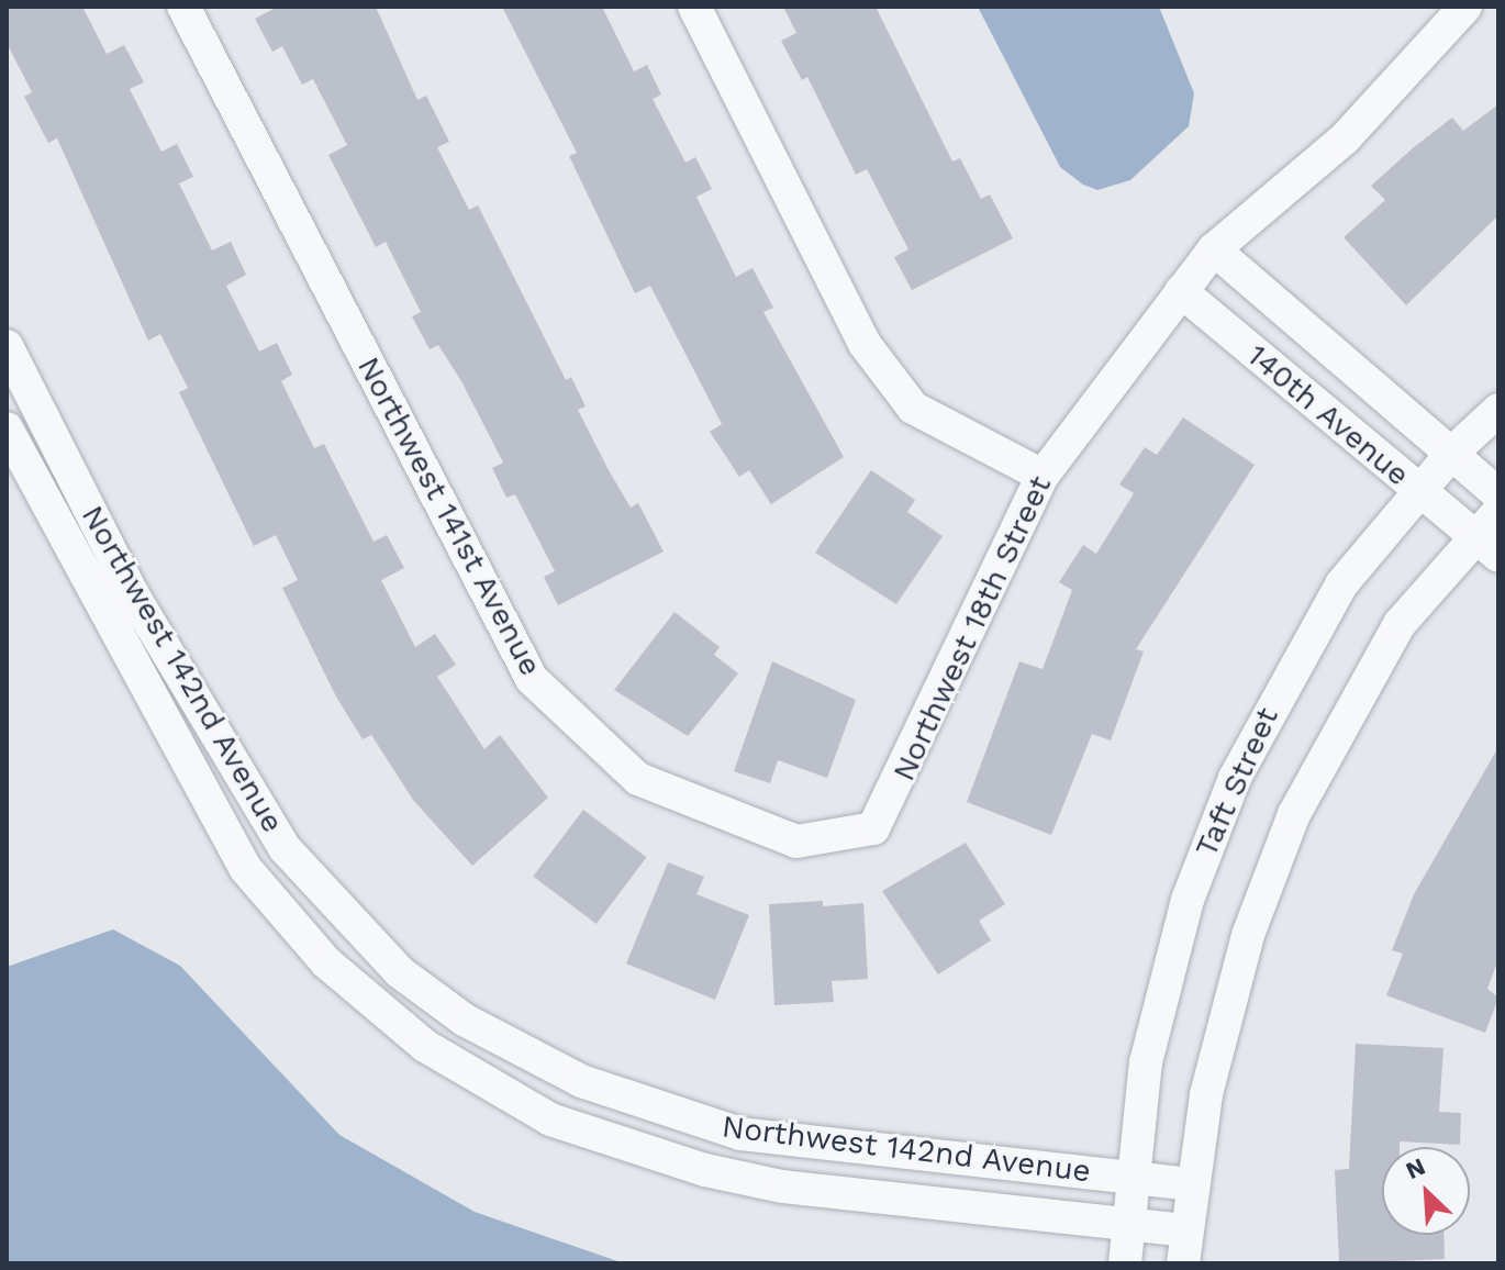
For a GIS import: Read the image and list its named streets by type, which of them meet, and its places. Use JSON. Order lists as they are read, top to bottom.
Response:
{
  "streets": {
    "street": [
      "140th Avenue",
      "Northwest 141st Avenue",
      "Northwest 18th Street",
      "Northwest 142nd Avenue",
      "Taft Street"
    ]
  },
  "crossings": [
    ["140th Avenue", "Northwest 18th Street"],
    ["140th Avenue", "Taft Street"],
    ["Northwest 141st Avenue", "Northwest 18th Street"],
    ["Northwest 142nd Avenue", "Taft Street"]
  ],
  "north": "top left"
}
